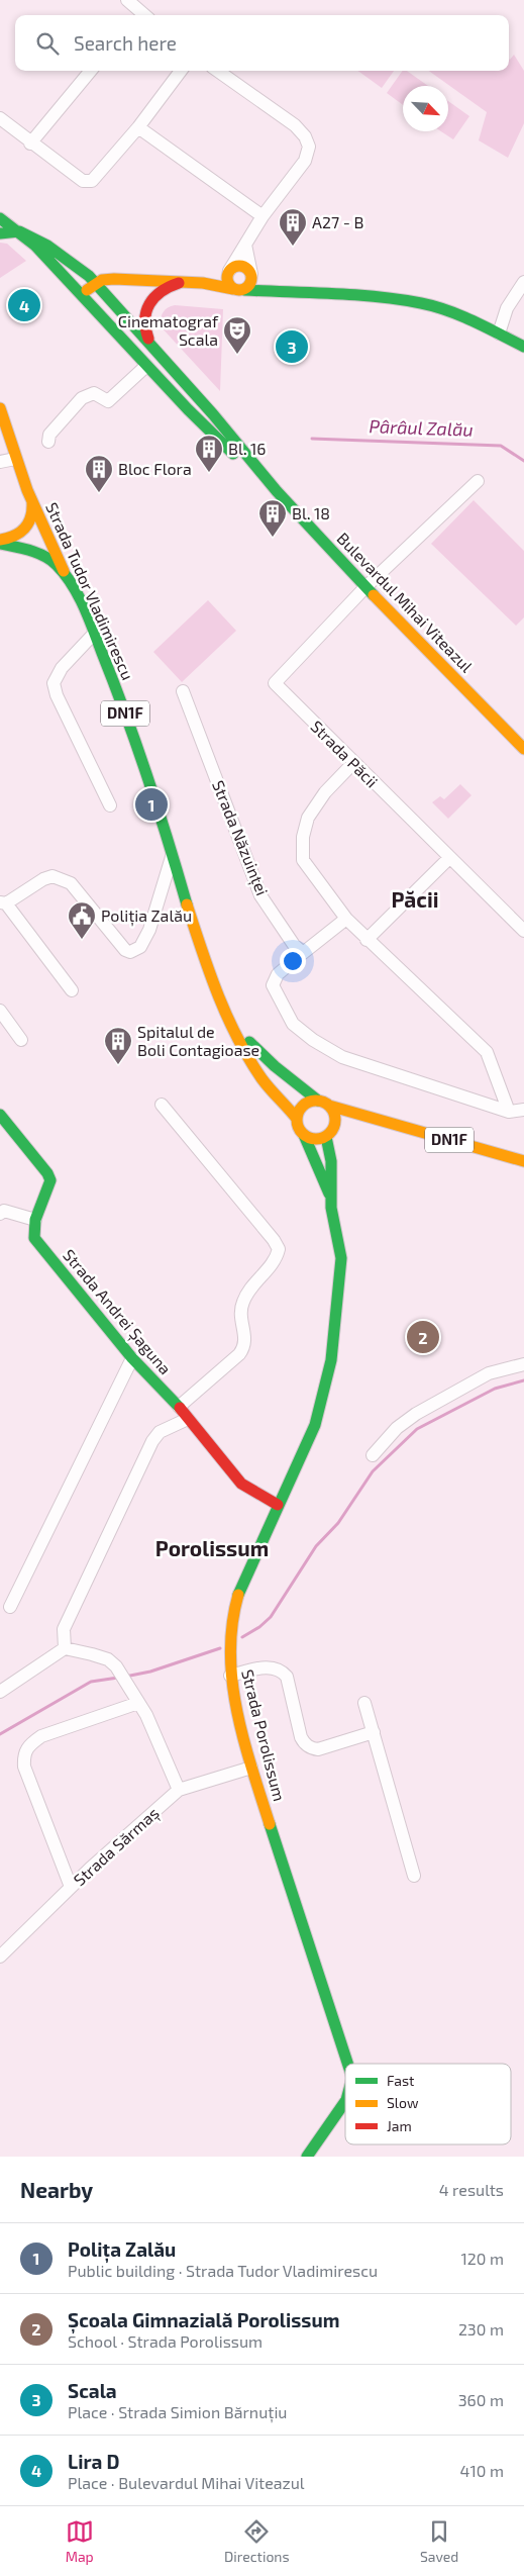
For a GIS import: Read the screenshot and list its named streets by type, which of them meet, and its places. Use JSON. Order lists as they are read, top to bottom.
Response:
{
  "streets": {
    "main road": [
      "Strada Tudor Vladimirescu",
      "Bulevardul Mihai Viteazul",
      "DN1F",
      "Strada Andrei Șaguna",
      "Strada Porolissum"
    ],
    "street": ["Strada Păcii", "Strada Năzuinței", "Strada Sărmaș"]
  },
  "crossings": [
    ["Strada Tudor Vladimirescu", "DN1F"],
    ["Strada Tudor Vladimirescu", "Strada Porolissum"],
    ["Bulevardul Mihai Viteazul", "Strada Păcii"],
    ["DN1F", "Strada Porolissum"],
    ["Strada Andrei Șaguna", "Strada Porolissum"],
    ["Strada Porolissum", "Strada Sărmaș"]
  ],
  "districts": ["Păcii", "Porolissum"],
  "water": ["Pârâul Zalău"],
  "places": {
    "building": [
      "A27 - B",
      "Bl. 16",
      "Bloc Flora",
      "Bl. 18",
      "Spitalul de Boli Contagioase"
    ],
    "theatre": ["Cinematograf Scala"],
    "public building": ["Poliția Zalău"]
  },
  "legend": ["Fast", "Slow", "Jam"],
  "north": "bottom right",
  "page": {
    "search": "Search here",
    "pins": [
      "4",
      "3",
      "1",
      "2"
    ],
    "heading": ["Nearby", "4 results"],
    "list": [
      {
        "mark": "1",
        "name": "Polița Zalău",
        "note": "Public building · Strada Tudor Vladimirescu",
        "value": "120 m"
      },
      {
        "mark": "2",
        "name": "Școala Gimnazială Porolissum",
        "note": "School · Strada Porolissum",
        "value": "230 m"
      },
      {
        "mark": "3",
        "name": "Scala",
        "note": "Place · Strada Simion Bărnuțiu",
        "value": "360 m"
      },
      {
        "mark": "4",
        "name": "Lira D",
        "note": "Place · Bulevardul Mihai Viteazul",
        "value": "410 m"
      }
    ],
    "nav": ["Map", "Directions", "Saved"]
  }
}
